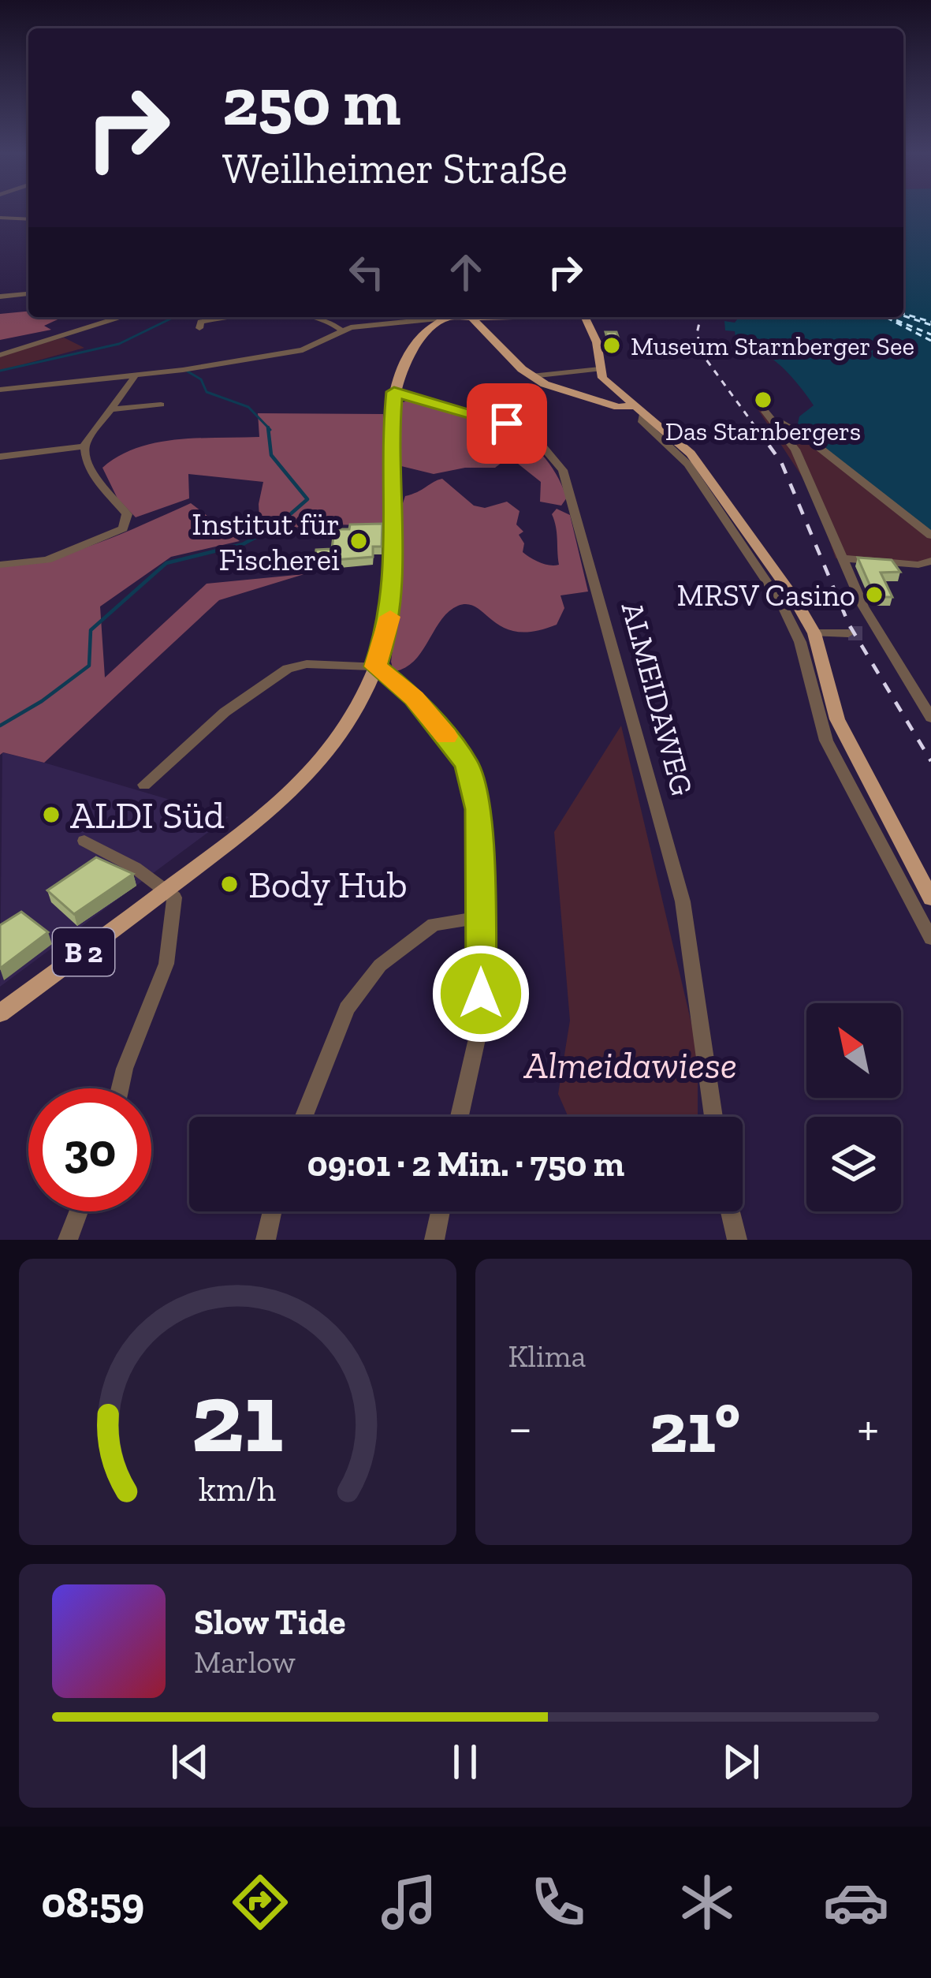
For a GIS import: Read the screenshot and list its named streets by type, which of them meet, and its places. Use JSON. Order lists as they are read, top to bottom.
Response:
{
  "streets": {
    "main road": ["B 2"],
    "street": ["ALMEIDAWEG"]
  },
  "crossings": [
    ["ALMEIDAWEG", "B 2"]
  ],
  "parks": ["Almeidawiese"],
  "places": [
    "Museum Starnberger See",
    "Das Starnbergers",
    "Institut für Fischerei",
    "MRSV Casino",
    "ALDI Süd",
    "Body Hub"
  ],
  "north": "top left",
  "page": {
    "turn": ["250 m", "Weilheimer Straße"],
    "limit": "30",
    "trip": "09:01 · 2 Min. · 750 m",
    "tile": "Klima",
    "heat": ["−", "21°", "+"],
    "song": ["Slow Tide", "Marlow"],
    "tabs": "08:59",
    "gauge": ["21", "km/h"]
  }
}
